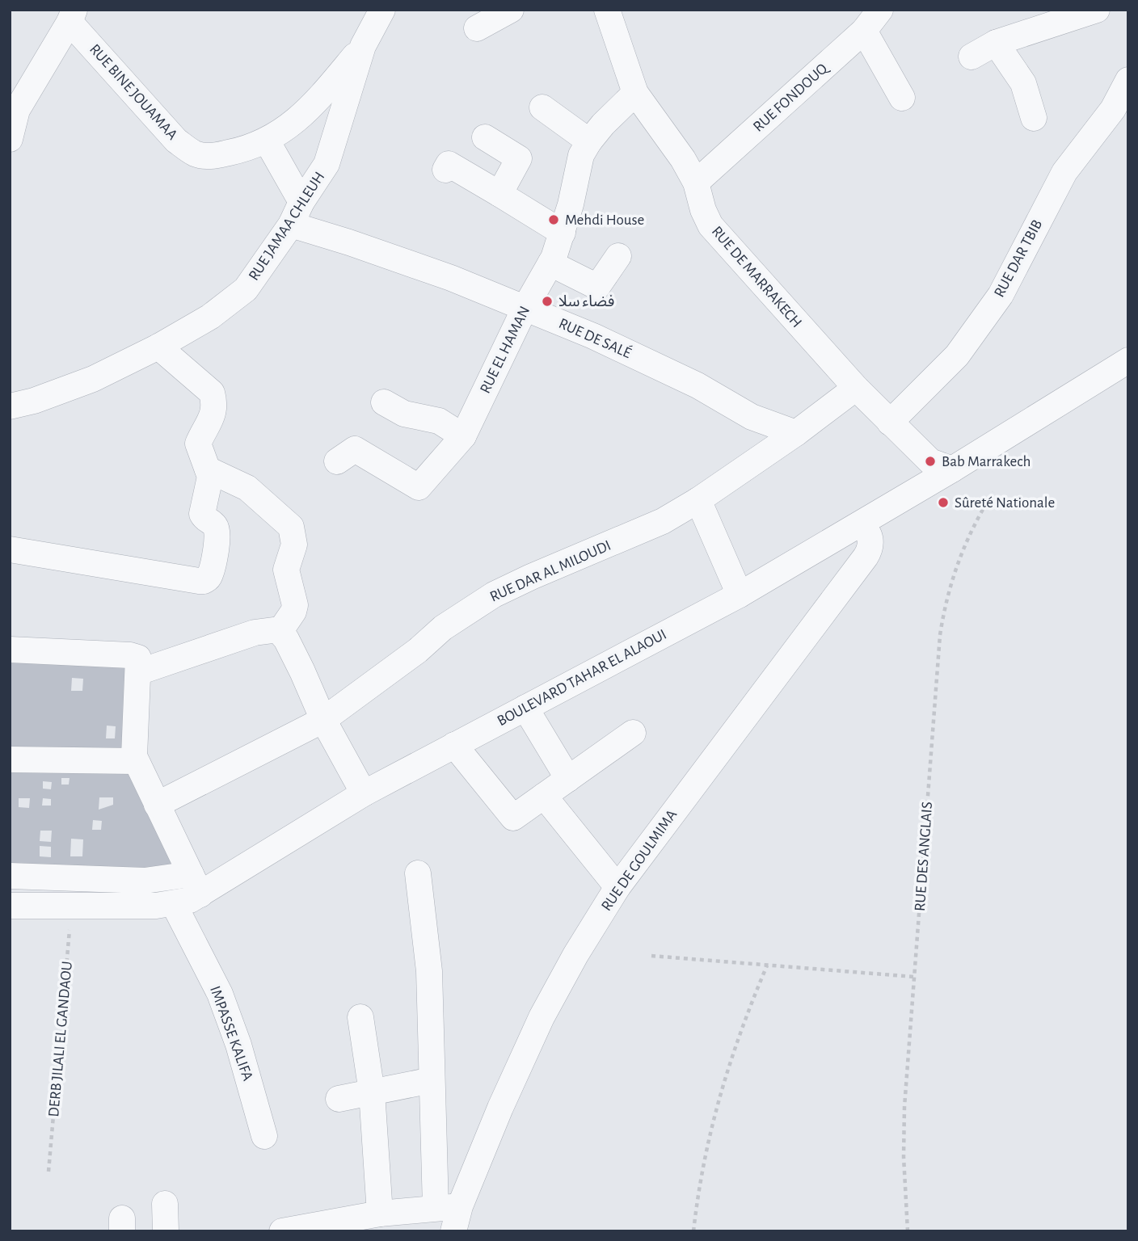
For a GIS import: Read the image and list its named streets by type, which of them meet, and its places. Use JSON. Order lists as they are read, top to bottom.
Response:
{
  "streets": {
    "street": [
      "RUE BINE JOUAMAA",
      "RUE FONDOUQ",
      "RUE JAMAA CHLEUH",
      "RUE DAR TBIB",
      "RUE DE MARRAKECH",
      "RUE DE SALÉ",
      "RUE EL HAMAN",
      "RUE DAR AL MILOUDI",
      "BOULEVARD TAHAR EL ALAOUI",
      "RUE DE GOULMIMA",
      "IMPASSE KALIFA"
    ],
    "path": ["RUE DES ANGLAIS", "DERB JILALI EL GANDAOU"]
  },
  "crossings": [
    ["RUE BINE JOUAMAA", "RUE JAMAA CHLEUH"],
    ["RUE FONDOUQ", "RUE DE MARRAKECH"],
    ["RUE JAMAA CHLEUH", "RUE DE SALÉ"],
    ["RUE DAR TBIB", "RUE DE MARRAKECH"],
    ["RUE DE MARRAKECH", "RUE EL HAMAN"],
    ["RUE DE MARRAKECH", "RUE DAR AL MILOUDI"],
    ["RUE DE MARRAKECH", "BOULEVARD TAHAR EL ALAOUI"],
    ["RUE DE SALÉ", "RUE EL HAMAN"],
    ["RUE DE SALÉ", "RUE DAR AL MILOUDI"],
    ["BOULEVARD TAHAR EL ALAOUI", "RUE DE GOULMIMA"],
    ["BOULEVARD TAHAR EL ALAOUI", "IMPASSE KALIFA"],
    ["BOULEVARD TAHAR EL ALAOUI", "DERB JILALI EL GANDAOU"]
  ],
  "places": [
    "Mehdi House",
    "فضاء سلا",
    "Bab Marrakech",
    "Sûreté Nationale"
  ]
}
